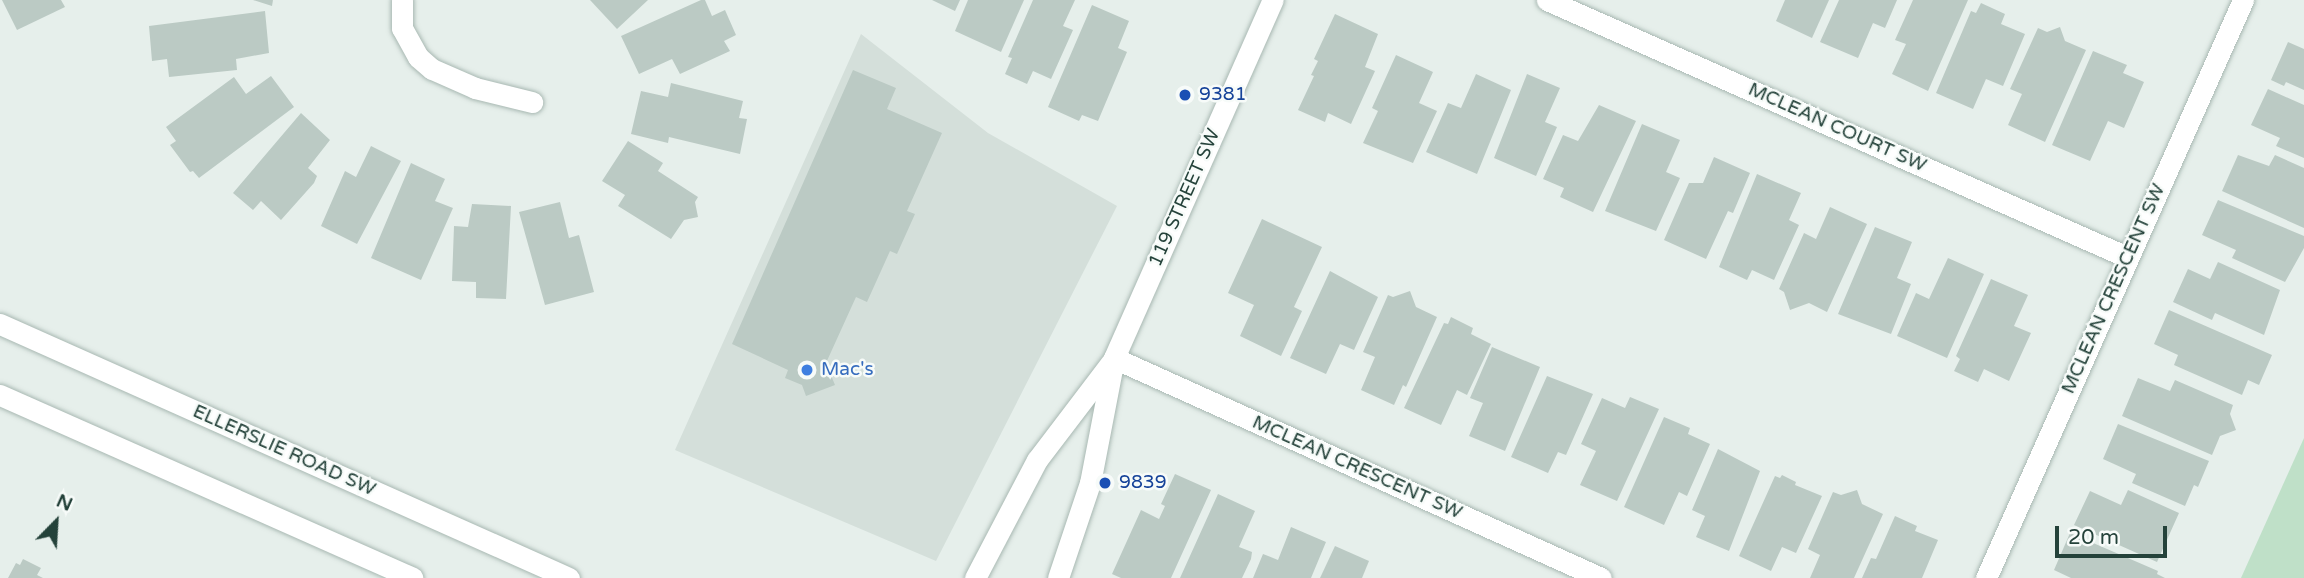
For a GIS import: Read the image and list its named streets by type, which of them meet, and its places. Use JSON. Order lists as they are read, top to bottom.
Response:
{
  "streets": {
    "street": [
      "MCLEAN COURT SW",
      "119 STREET SW",
      "MCLEAN CRESCENT SW",
      "ELLERSLIE ROAD SW"
    ]
  },
  "crossings": [
    ["MCLEAN COURT SW", "MCLEAN CRESCENT SW"],
    ["119 STREET SW", "MCLEAN CRESCENT SW"]
  ],
  "places": ["9381", "Mac's", "9839"],
  "scale_bar": "20 m",
  "north": "top right"
}
